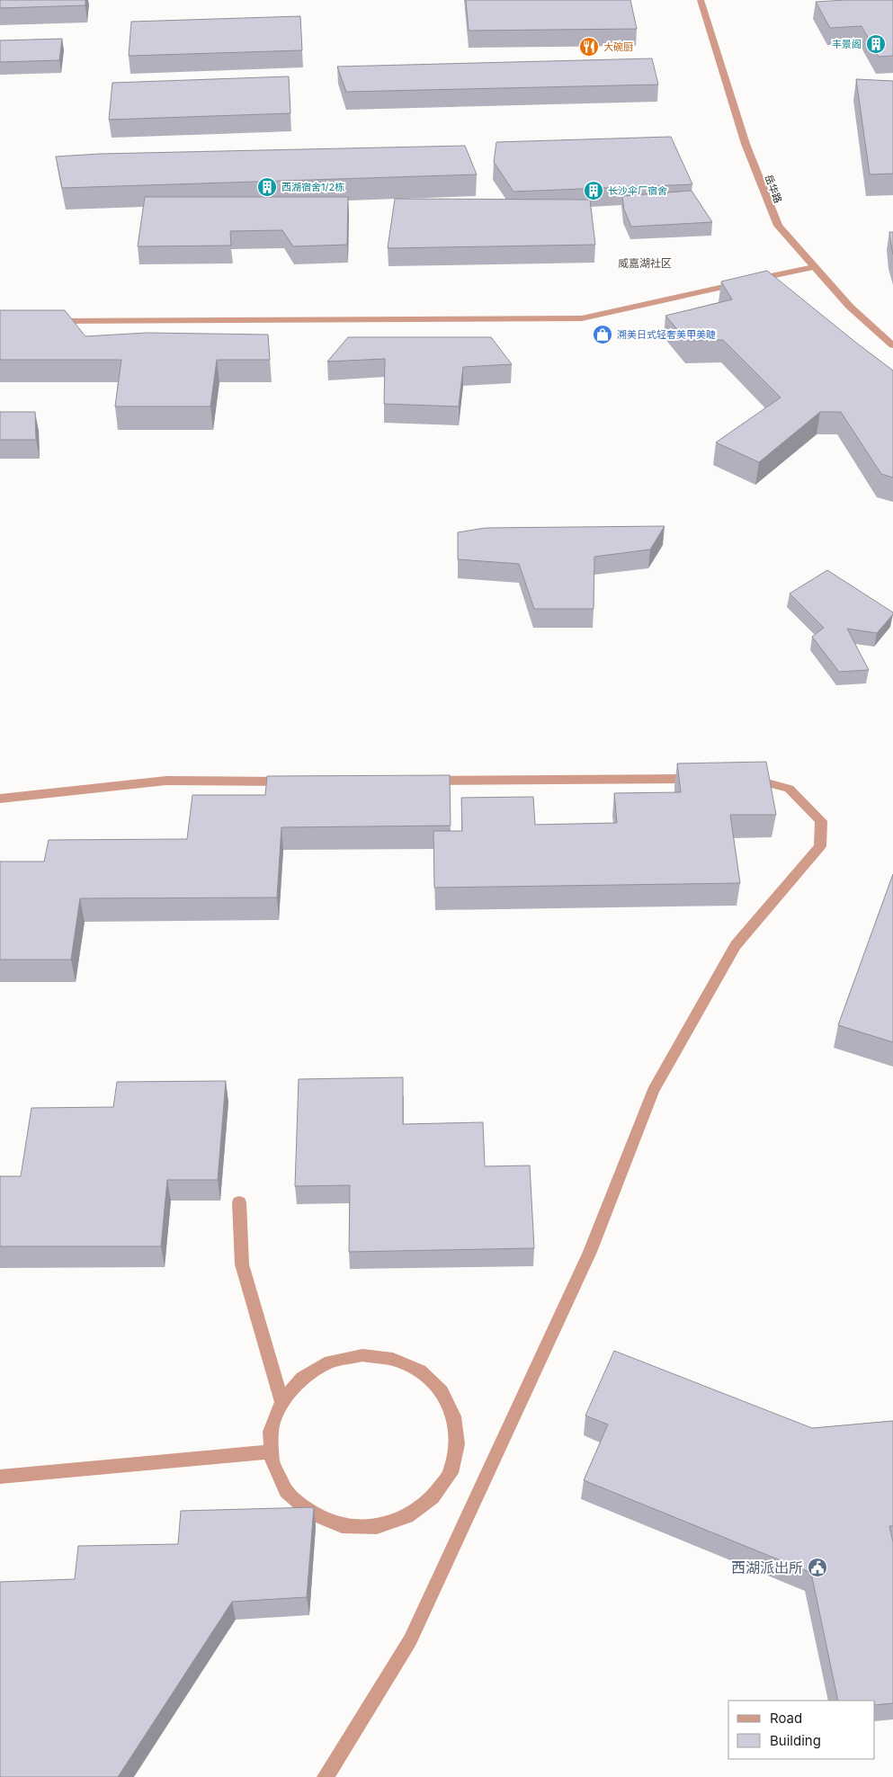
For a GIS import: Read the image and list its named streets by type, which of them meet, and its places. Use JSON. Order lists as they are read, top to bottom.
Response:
{
  "streets": {
    "street": ["岳华路"]
  },
  "districts": ["威嘉湖社区"],
  "places": {
    "building": ["丰景阁", "西湖宿舍1/2栋", "长沙伞厂宿舍"],
    "restaurant": ["大碗厨"],
    "shop": ["溯美日式轻奢美甲美睫"],
    "public building": ["西湖派出所"]
  },
  "legend": ["Road", "Building"]
}
